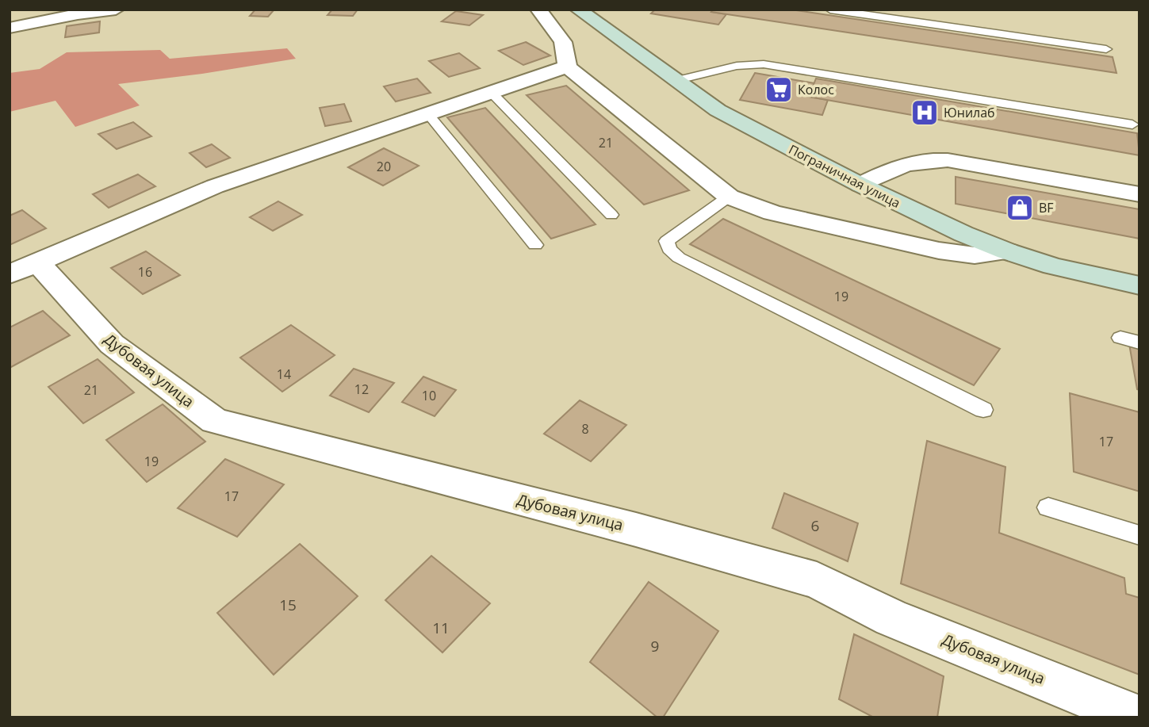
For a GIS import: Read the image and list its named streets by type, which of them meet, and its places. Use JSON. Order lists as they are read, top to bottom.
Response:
{
  "streets": {
    "main road": ["Пограничная улица"],
    "street": ["Дубовая улица"]
  },
  "places": {
    "supermarket": ["Колос"],
    "hospital": ["Юнилаб"],
    "shop": ["BF"]
  },
  "house_numbers": [
    "21",
    "20",
    "16",
    "19",
    "14",
    "12",
    "21",
    "10",
    "8",
    "17",
    "19",
    "17",
    "6",
    "15",
    "11",
    "9"
  ]
}
